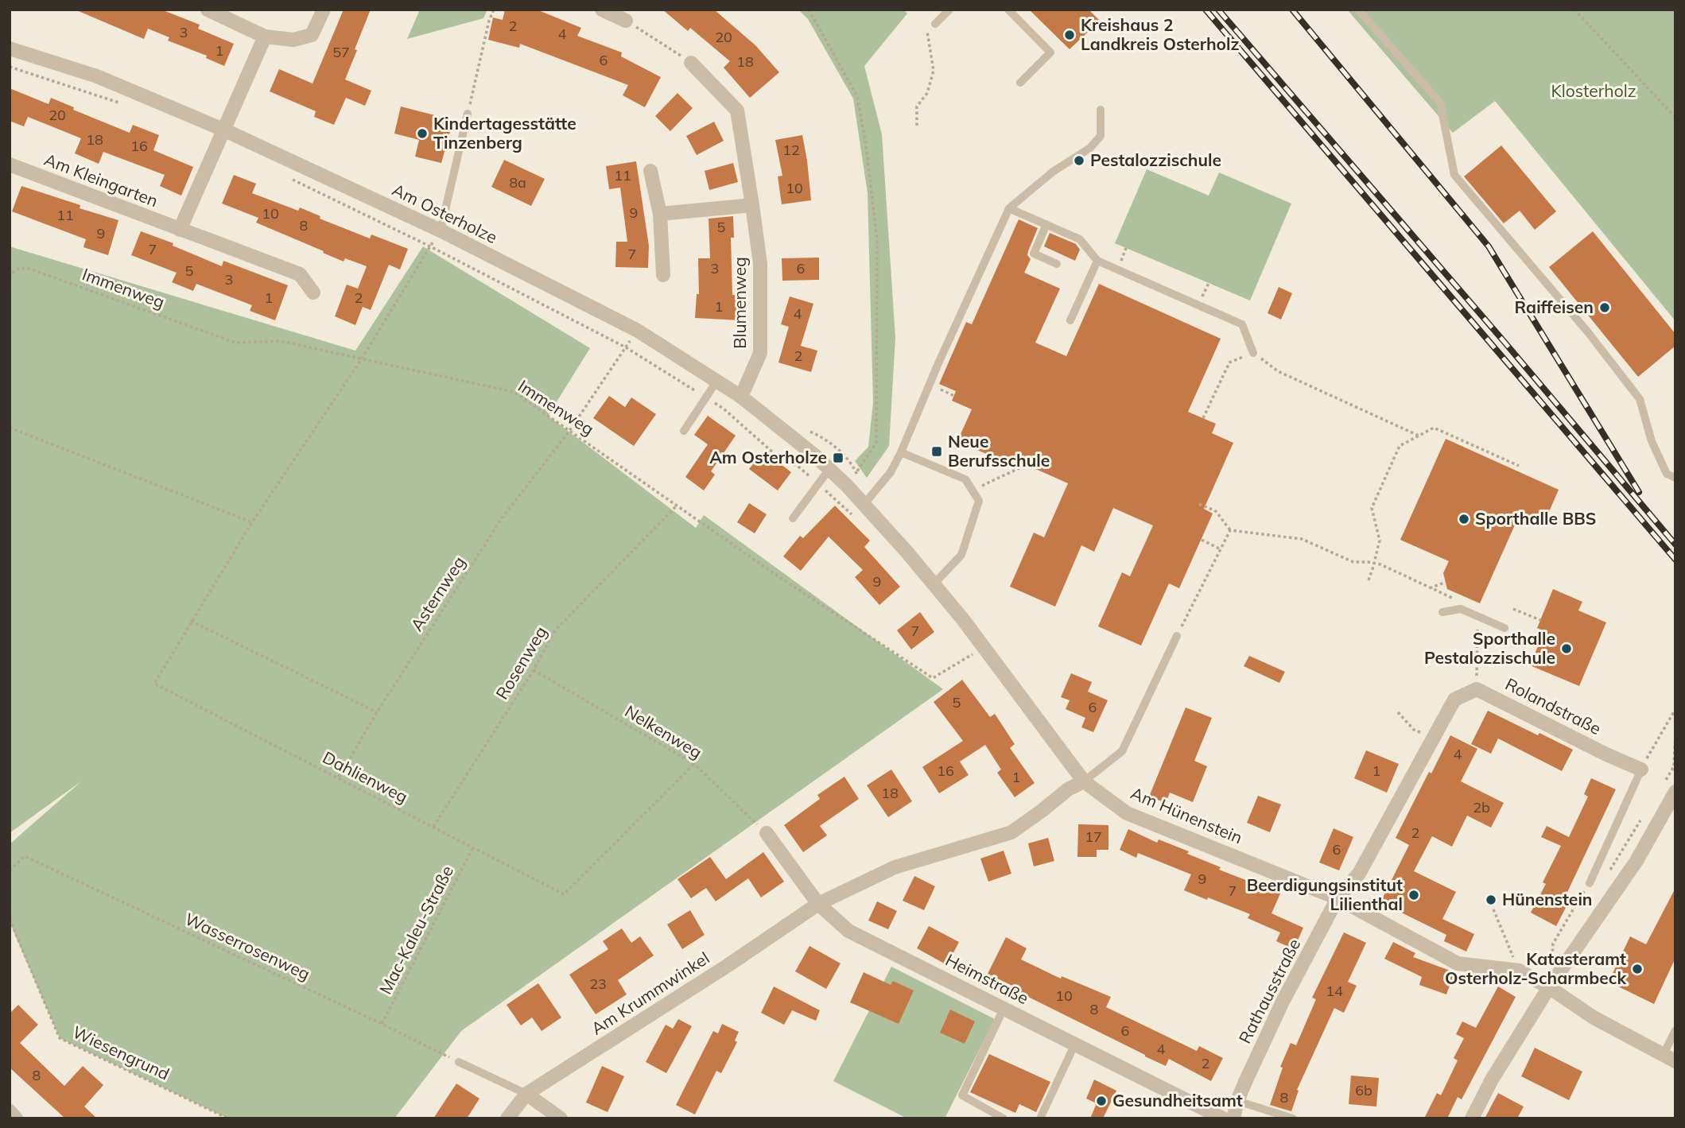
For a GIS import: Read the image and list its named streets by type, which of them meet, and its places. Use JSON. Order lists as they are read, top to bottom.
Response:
{
  "streets": {
    "street": [
      "Am Kleingarten",
      "Am Osterholze",
      "Blumenweg",
      "Rolandstraße",
      "Am Hünenstein",
      "Heimstraße",
      "Rathausstraße",
      "Am Krummwinkel"
    ],
    "path": [
      "Immenweg",
      "Asternweg",
      "Rosenweg",
      "Nelkenweg",
      "Dahlienweg",
      "Mac-Kaleu-Straße",
      "Wasserrosenweg",
      "Wiesengrund"
    ]
  },
  "crossings": [
    ["Am Osterholze", "Immenweg"],
    ["Am Osterholze", "Blumenweg"],
    ["Am Osterholze", "Asternweg"],
    ["Am Osterholze", "Am Hünenstein"],
    ["Immenweg", "Asternweg"],
    ["Immenweg", "Rosenweg"],
    ["Asternweg", "Dahlienweg"],
    ["Rosenweg", "Nelkenweg"],
    ["Rosenweg", "Dahlienweg"],
    ["Nelkenweg", "Dahlienweg"],
    ["Nelkenweg", "Heimstraße"],
    ["Dahlienweg", "Mac-Kaleu-Straße"],
    ["Am Hünenstein", "Rathausstraße"],
    ["Mac-Kaleu-Straße", "Wasserrosenweg"],
    ["Heimstraße", "Am Krummwinkel"]
  ],
  "parks": ["Klosterholz"],
  "places": {
    "other": [
      "Kreishaus 2 Landkreis Osterholz",
      "Kindertagesstätte Tinzenberg",
      "Pestalozzischule",
      "Raiffeisen",
      "Sporthalle BBS",
      "Sporthalle Pestalozzischule",
      "Beerdigungsinstitut Lilienthal",
      "Hünenstein",
      "Katasteramt Osterholz-Scharmbeck",
      "Gesundheitsamt"
    ],
    "transit": ["Neue Berufsschule", "Am Osterholze"]
  },
  "house_numbers": [
    "2",
    "3",
    "4",
    "20",
    "1",
    "57",
    "6",
    "18",
    "20",
    "18",
    "16",
    "12",
    "11",
    "8a",
    "10",
    "9",
    "10",
    "11",
    "8",
    "5",
    "9",
    "7",
    "7",
    "3",
    "6",
    "5",
    "3",
    "1",
    "2",
    "1",
    "4",
    "2",
    "9",
    "7",
    "5",
    "6",
    "4",
    "16",
    "1",
    "1",
    "18",
    "2b",
    "2",
    "17",
    "6",
    "9",
    "7",
    "23",
    "14",
    "10",
    "8",
    "6",
    "4",
    "2",
    "8",
    "6b",
    "8"
  ]
}
